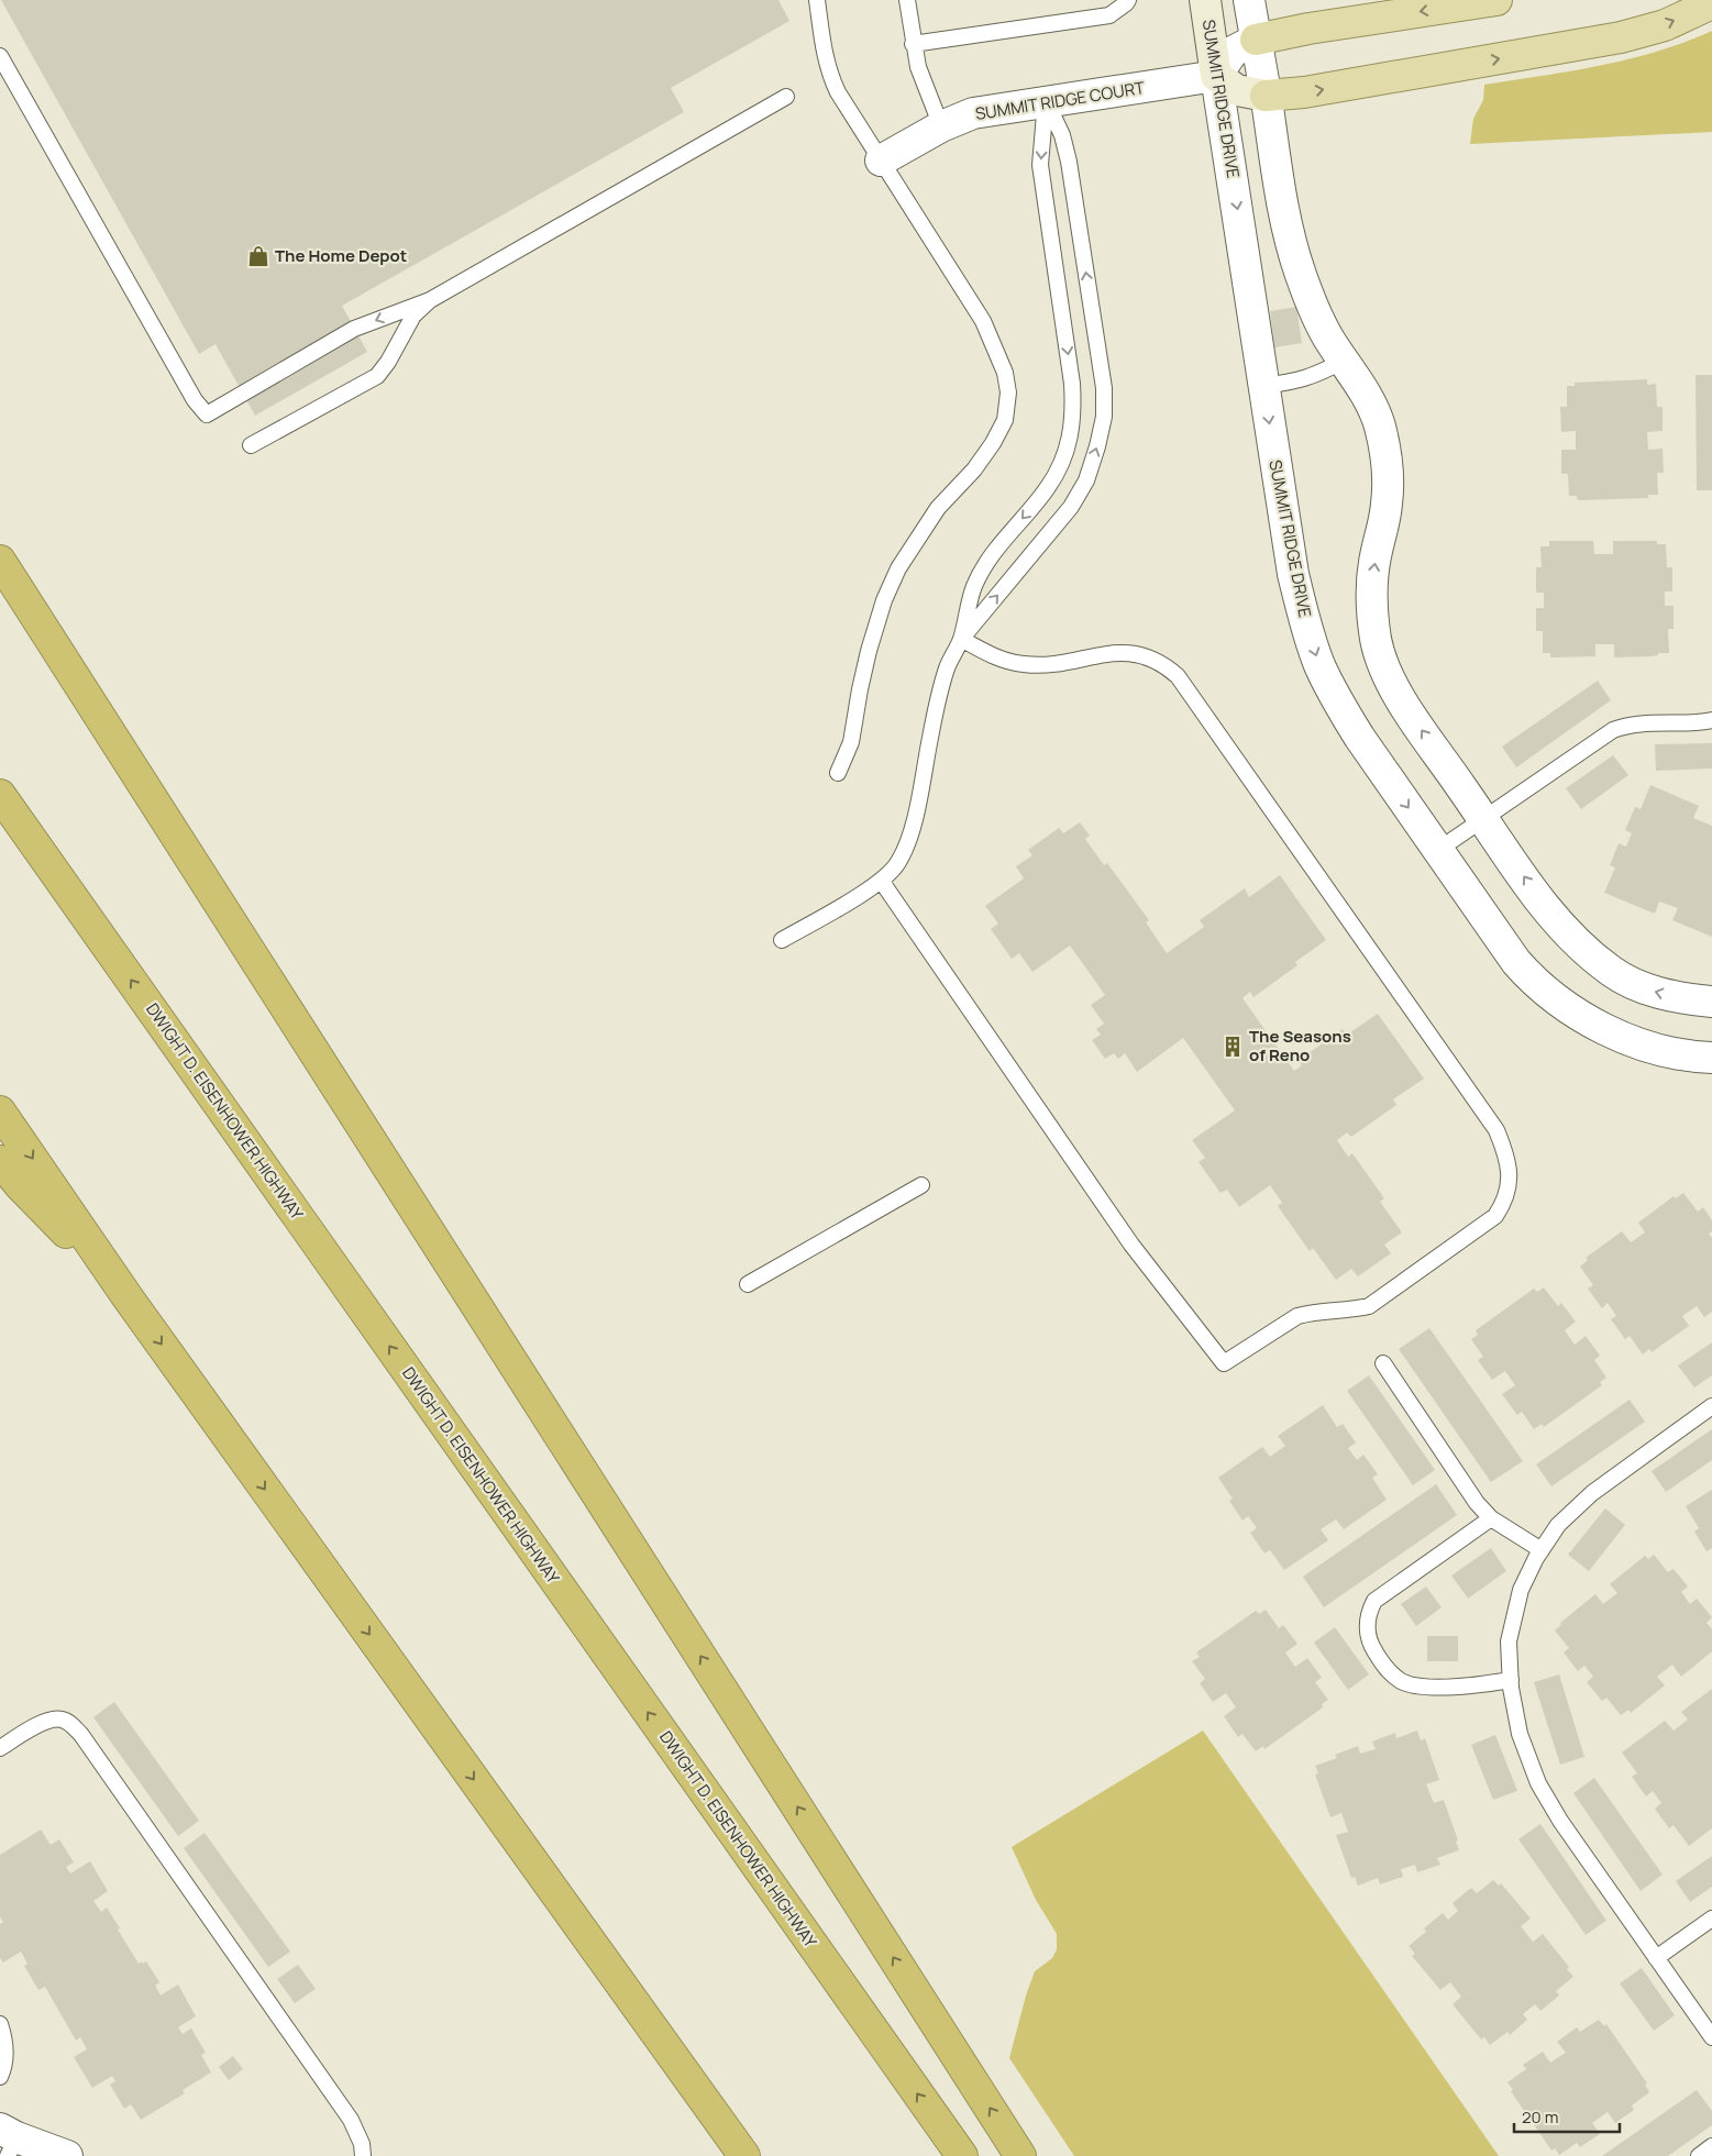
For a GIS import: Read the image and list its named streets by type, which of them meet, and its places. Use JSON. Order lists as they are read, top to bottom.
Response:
{
  "streets": {
    "highway": ["DWIGHT D. EISENHOWER HIGHWAY"],
    "street": ["SUMMIT RIDGE DRIVE", "SUMMIT RIDGE COURT"]
  },
  "crossings": [
    ["SUMMIT RIDGE DRIVE", "SUMMIT RIDGE COURT"]
  ],
  "places": {
    "shop": ["The Home Depot"],
    "building": ["The Seasons of Reno"]
  },
  "scale_bar": "20 m"
}
